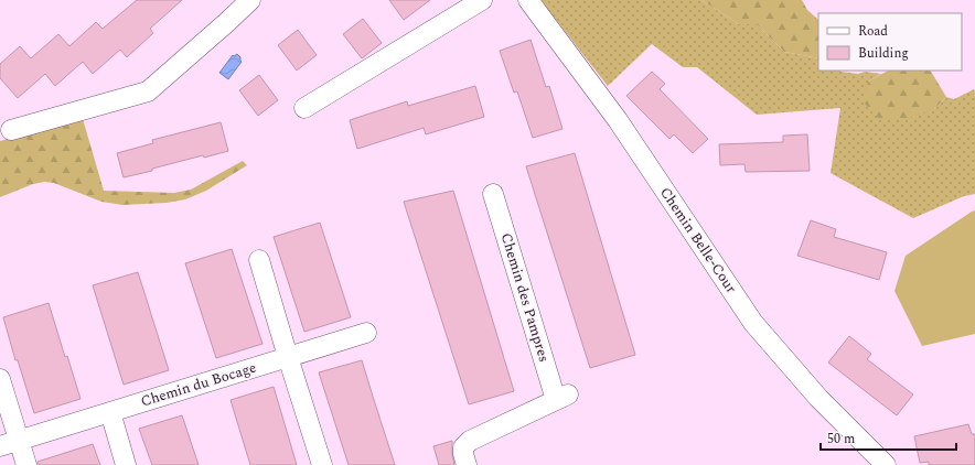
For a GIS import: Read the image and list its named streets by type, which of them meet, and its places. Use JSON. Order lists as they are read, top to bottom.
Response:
{
  "streets": {
    "street": ["Chemin Belle-Cour", "Chemin des Pampres", "Chemin du Bocage"]
  },
  "legend": ["Road", "Building"],
  "scale_bar": "50 m"
}
